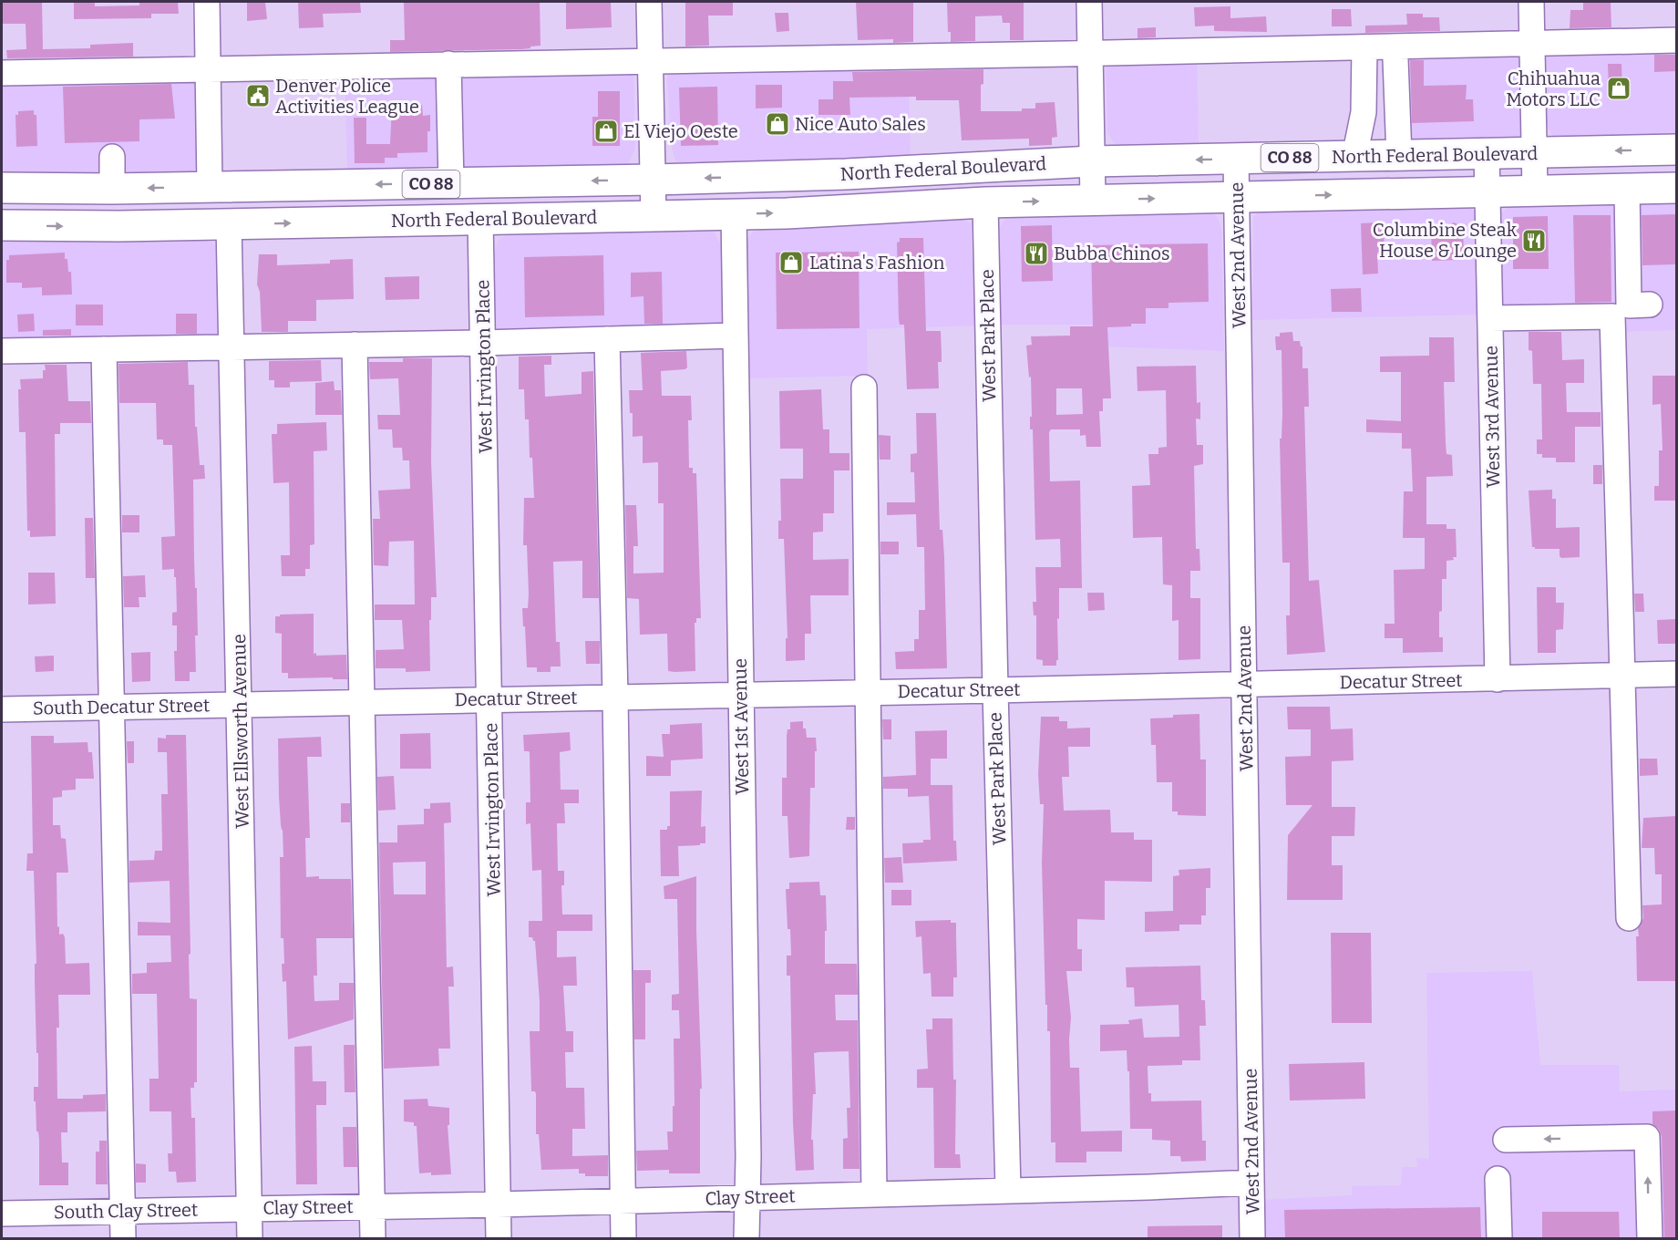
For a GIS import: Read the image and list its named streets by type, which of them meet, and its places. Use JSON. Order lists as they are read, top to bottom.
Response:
{
  "streets": {
    "main road": ["North Federal Boulevard", "CO 88"],
    "street": [
      "West 2nd Avenue",
      "West Park Place",
      "West Irvington Place",
      "West 3rd Avenue",
      "Decatur Street",
      "South Decatur Street",
      "West 1st Avenue",
      "West Ellsworth Avenue",
      "Clay Street",
      "South Clay Street"
    ]
  },
  "crossings": [
    ["North Federal Boulevard", "CO 88"],
    ["North Federal Boulevard", "West 2nd Avenue"],
    ["North Federal Boulevard", "West Park Place"],
    ["North Federal Boulevard", "West Irvington Place"],
    ["North Federal Boulevard", "West 3rd Avenue"],
    ["North Federal Boulevard", "West 1st Avenue"],
    ["North Federal Boulevard", "West Ellsworth Avenue"],
    ["CO 88", "West Ellsworth Avenue"],
    ["West 2nd Avenue", "Decatur Street"],
    ["West 2nd Avenue", "Clay Street"],
    ["West Park Place", "Decatur Street"],
    ["West Park Place", "Clay Street"],
    ["West Irvington Place", "Decatur Street"],
    ["West Irvington Place", "Clay Street"],
    ["West 3rd Avenue", "Decatur Street"],
    ["Decatur Street", "South Decatur Street"],
    ["Decatur Street", "West 1st Avenue"],
    ["Decatur Street", "West Ellsworth Avenue"],
    ["South Decatur Street", "West Ellsworth Avenue"],
    ["West 1st Avenue", "Clay Street"],
    ["West Ellsworth Avenue", "Clay Street"],
    ["West Ellsworth Avenue", "South Clay Street"],
    ["Clay Street", "South Clay Street"]
  ],
  "places": {
    "shop": [
      "Chihuahua Motors LLC",
      "Nice Auto Sales",
      "El Viejo Oeste",
      "Latina's Fashion"
    ],
    "public building": ["Denver Police Activities League"],
    "restaurant": ["Columbine Steak House & Lounge", "Bubba Chinos"]
  }
}
